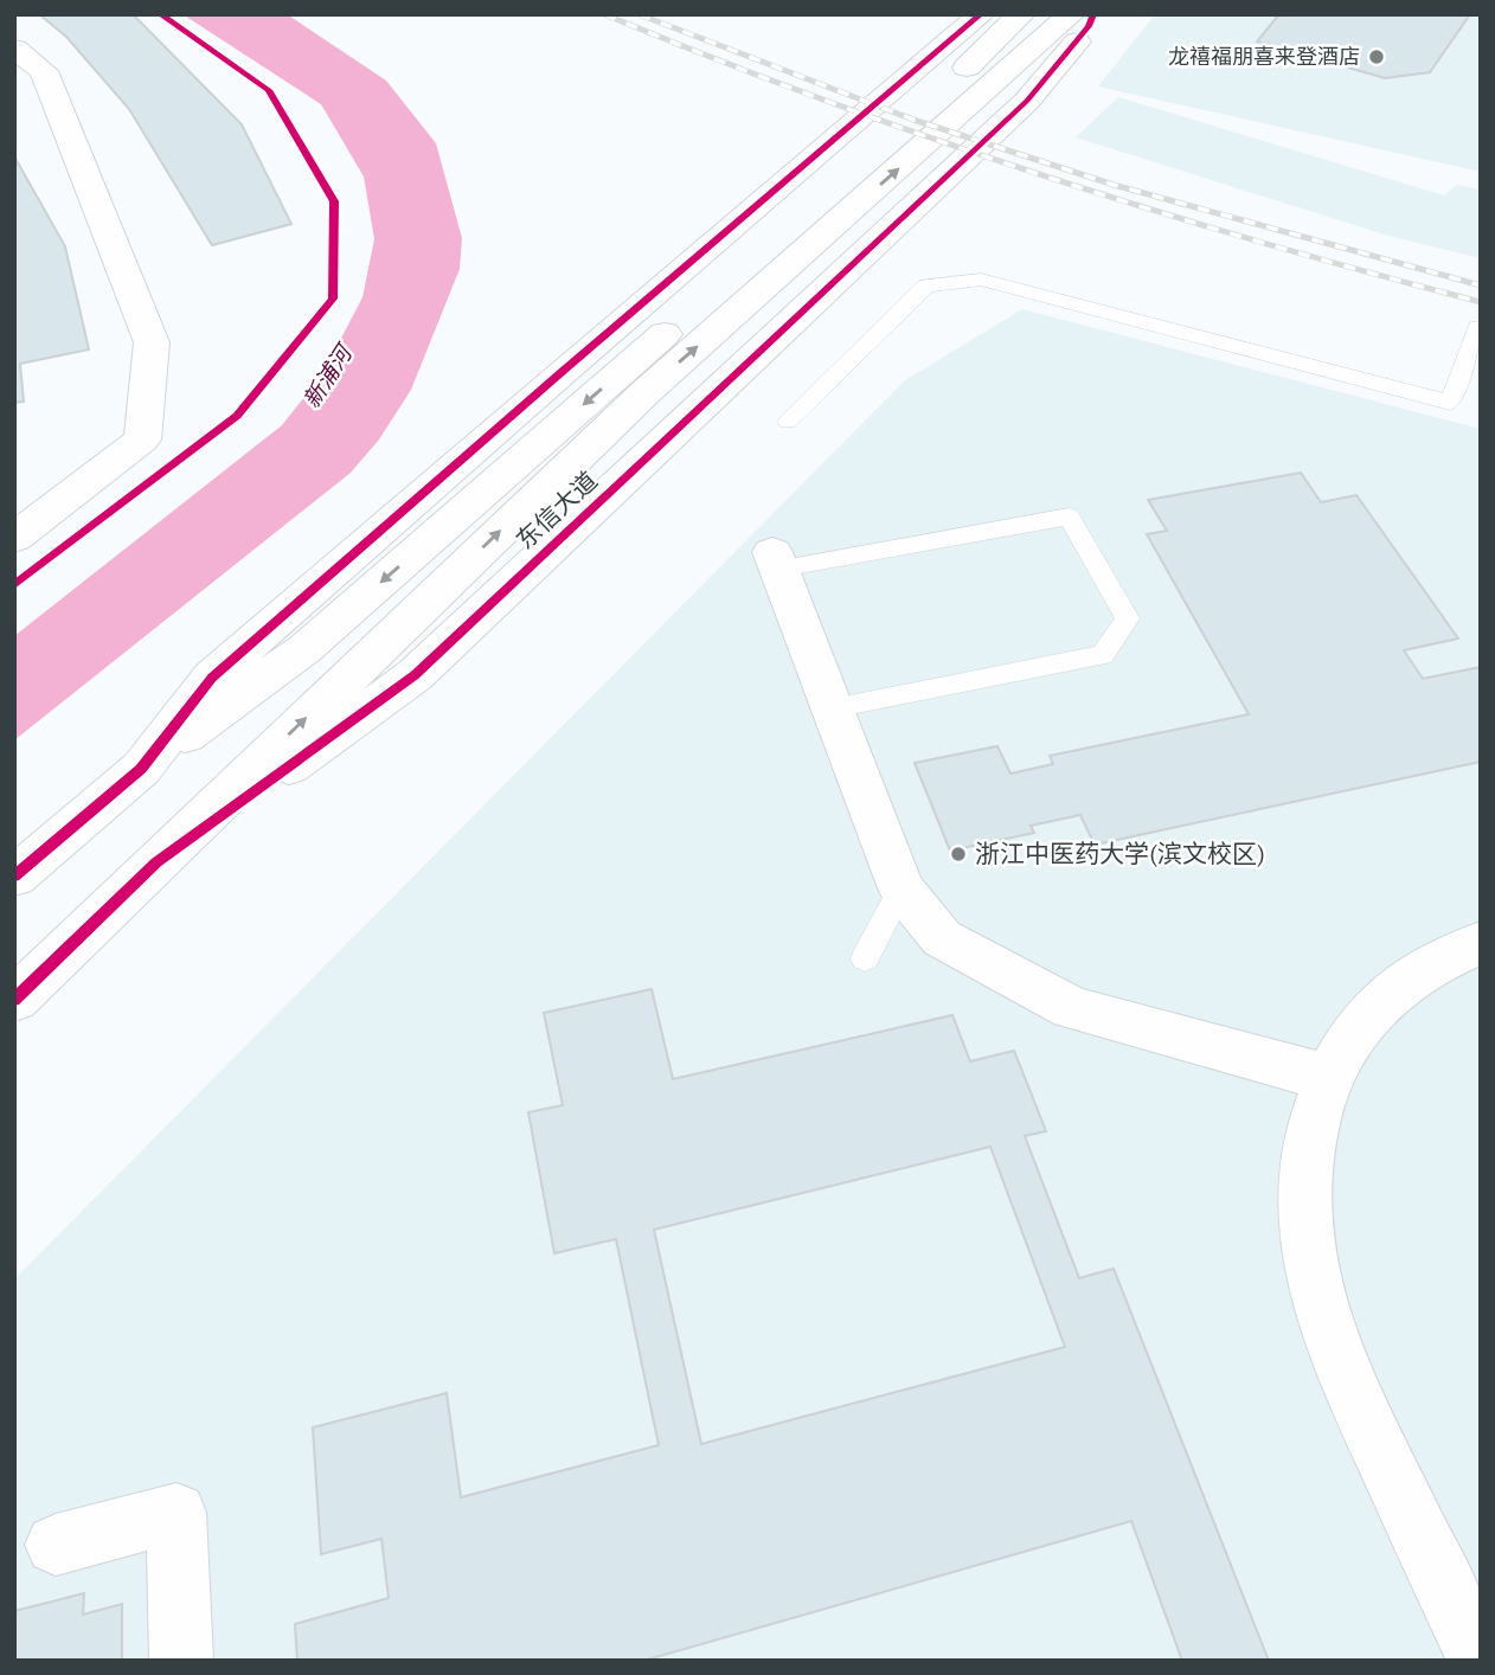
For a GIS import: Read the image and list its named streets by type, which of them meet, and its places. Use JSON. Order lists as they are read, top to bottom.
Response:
{
  "streets": {
    "main road": ["东信大道"]
  },
  "water": ["新浦河"],
  "places": ["龙禧福朋喜来登酒店", "浙江中医药大学(滨文校区)"]
}
